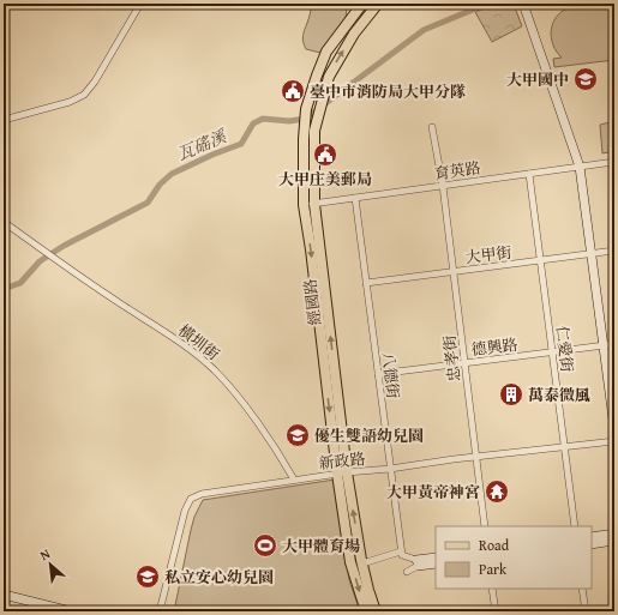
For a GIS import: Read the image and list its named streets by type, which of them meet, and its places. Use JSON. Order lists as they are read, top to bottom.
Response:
{
  "streets": {
    "main road": ["經國路"],
    "street": [
      "育英路",
      "大甲街",
      "橫圳街",
      "德興路",
      "仁愛街",
      "忠孝街",
      "八德街",
      "新政路"
    ]
  },
  "crossings": [
    ["育英路", "經國路"],
    ["育英路", "仁愛街"],
    ["育英路", "忠孝街"],
    ["育英路", "八德街"],
    ["大甲街", "仁愛街"],
    ["大甲街", "忠孝街"],
    ["大甲街", "八德街"],
    ["經國路", "新政路"],
    ["橫圳街", "新政路"],
    ["德興路", "仁愛街"],
    ["德興路", "忠孝街"],
    ["德興路", "八德街"],
    ["仁愛街", "新政路"],
    ["忠孝街", "新政路"],
    ["八德街", "新政路"]
  ],
  "water": ["瓦磘溪"],
  "places": {
    "school or university": ["大甲國中", "優生雙語幼兒園", "私立安心幼兒園"],
    "public building": ["臺中市消防局大甲分隊", "大甲庄美郵局"],
    "building": ["萬泰微風"],
    "temple": ["大甲黃帝神宮"],
    "sports": ["大甲體育場"]
  },
  "legend": ["Road", "Park"],
  "north": "top left"
}
